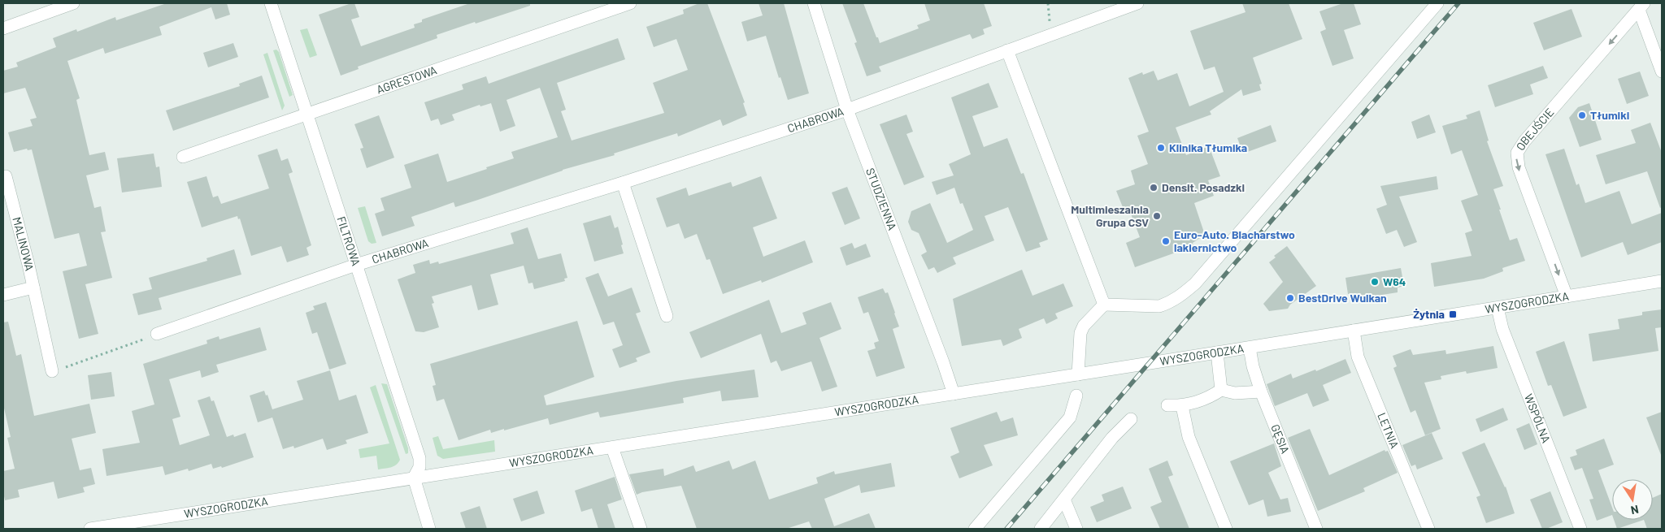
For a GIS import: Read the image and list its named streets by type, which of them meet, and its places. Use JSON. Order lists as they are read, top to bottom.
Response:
{
  "streets": {
    "street": [
      "AGRESTOWA",
      "CHABROWA",
      "OBEJŚCIE",
      "STUDZIENNA",
      "FILTROWA",
      "MALINOWA",
      "WYSZOGRODZKA",
      "WSPÓLNA",
      "LETNIA",
      "GĘSIA"
    ]
  },
  "crossings": [
    ["AGRESTOWA", "FILTROWA"],
    ["CHABROWA", "STUDZIENNA"],
    ["CHABROWA", "FILTROWA"],
    ["OBEJŚCIE", "WYSZOGRODZKA"],
    ["STUDZIENNA", "WYSZOGRODZKA"],
    ["FILTROWA", "WYSZOGRODZKA"],
    ["WYSZOGRODZKA", "WSPÓLNA"],
    ["WYSZOGRODZKA", "LETNIA"],
    ["WYSZOGRODZKA", "GĘSIA"]
  ],
  "one_way": ["OBEJŚCIE"],
  "places": {
    "other": [
      "Tłumiki",
      "Klinika Tłumika",
      "Densit. Posadzki",
      "Multimieszalnia Grupa CSV",
      "Euro-Auto. Blacharstwo lakiernictwo",
      "W64",
      "BestDrive Wulkan"
    ],
    "transit": ["Żytnia"]
  },
  "north": "bottom"
}
